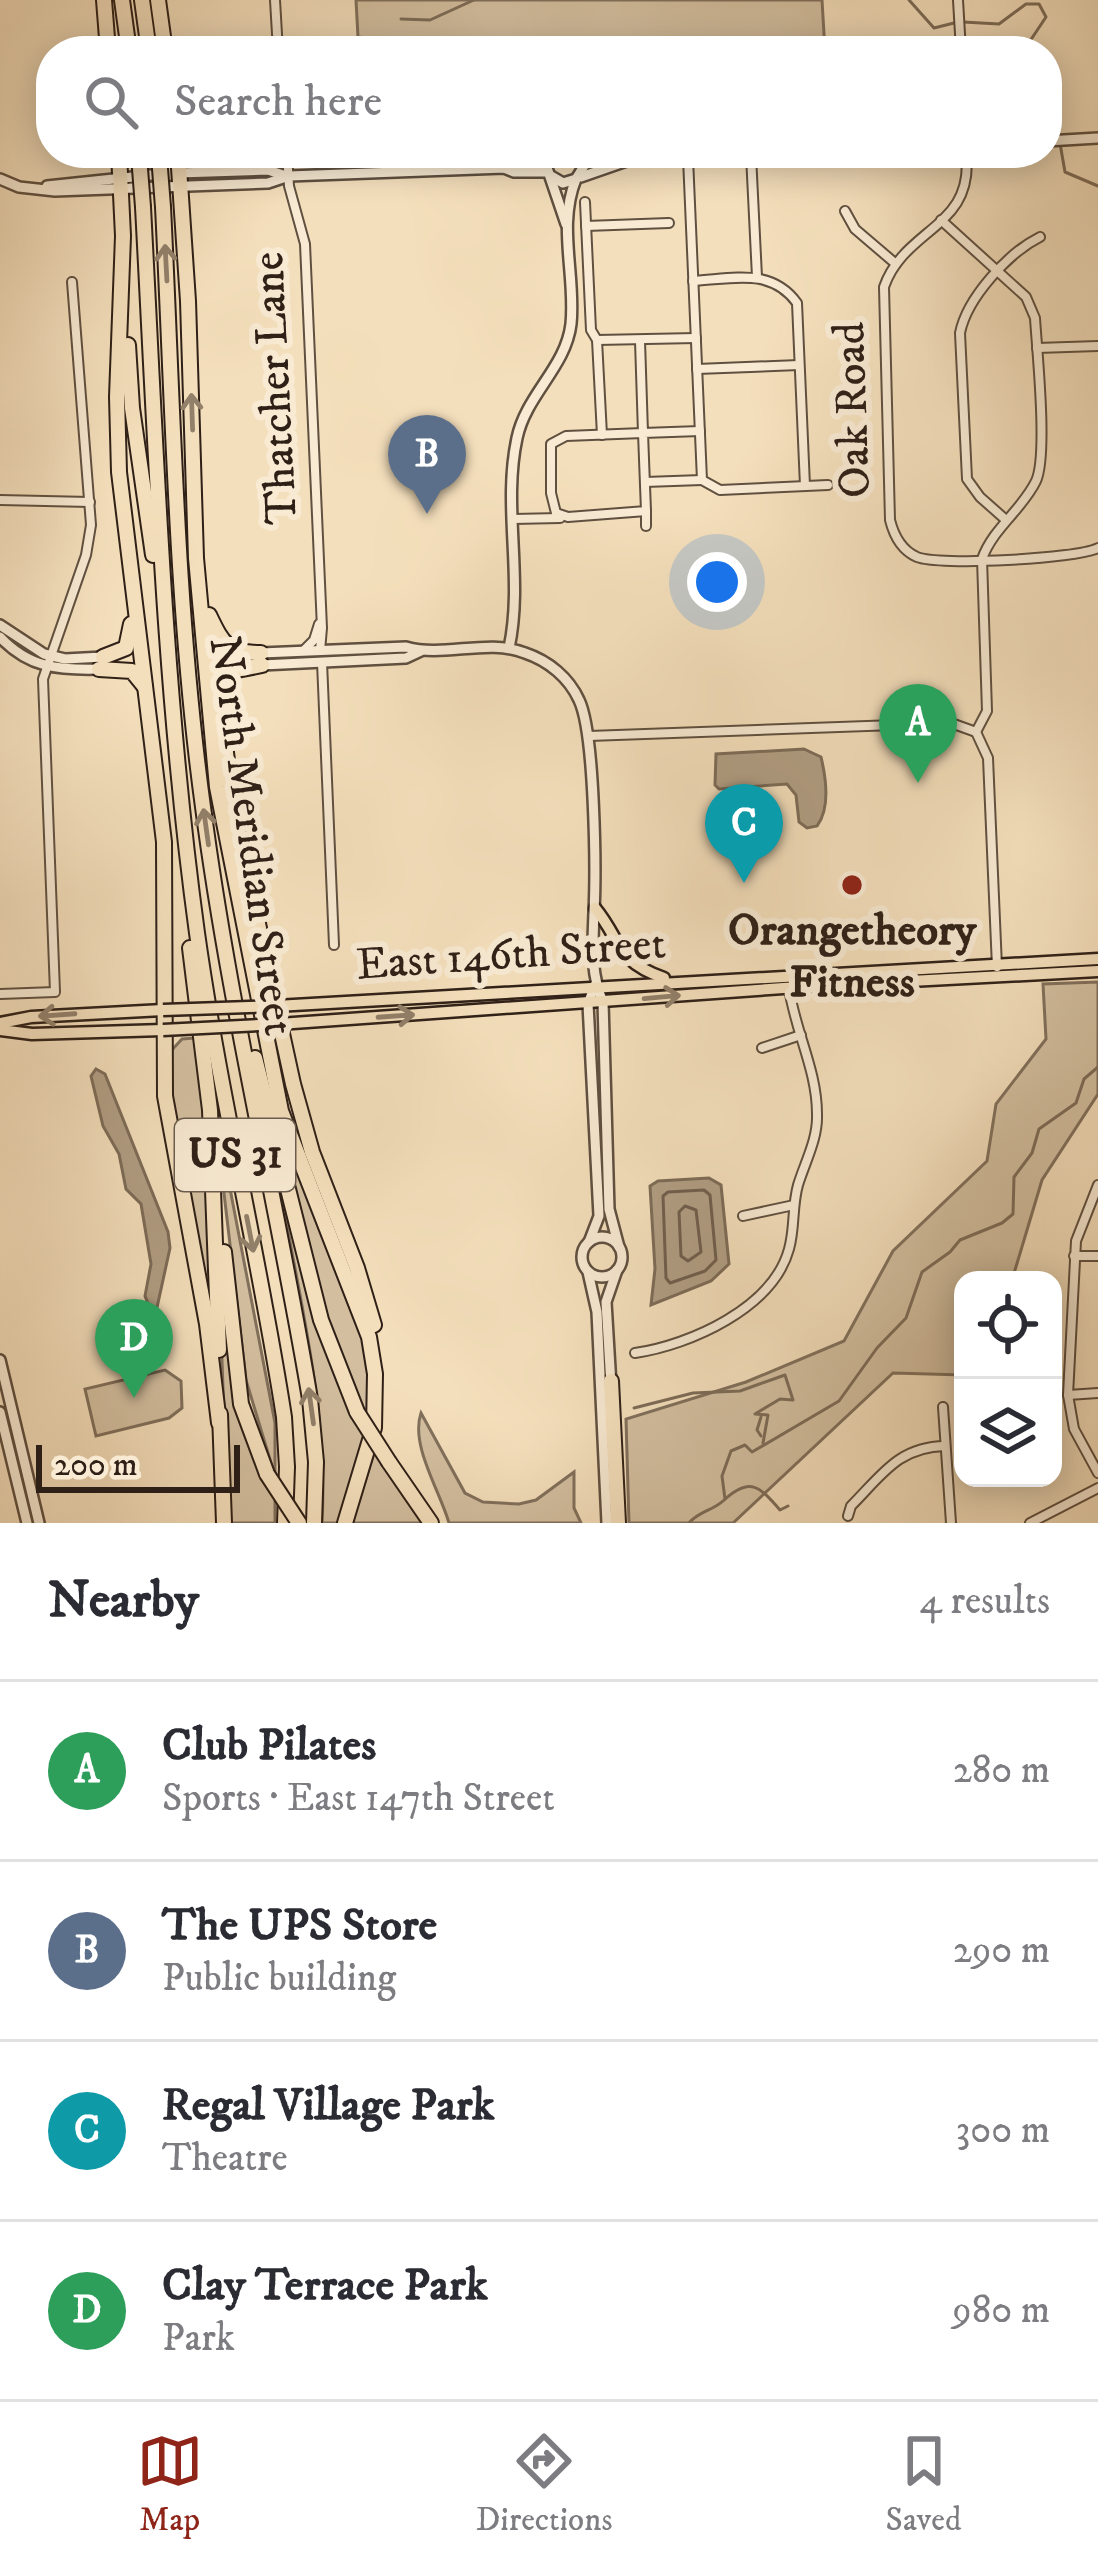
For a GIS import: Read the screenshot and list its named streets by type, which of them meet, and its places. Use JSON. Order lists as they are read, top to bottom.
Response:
{
  "streets": {
    "highway": ["North Meridian Street", "US 31"],
    "main road": ["East 146th Street"],
    "street": ["Thatcher Lane", "Oak Road"]
  },
  "places": ["Orangetheory Fitness"],
  "scale_bar": "200 m",
  "page": {
    "search": "Search here",
    "pins": [
      "B",
      "A",
      "C",
      "D"
    ],
    "scale": "200 m",
    "heading": ["Nearby", "4 results"],
    "list": [
      {
        "mark": "A",
        "name": "Club Pilates",
        "note": "Sports · East 147th Street",
        "value": "280 m"
      },
      {
        "mark": "B",
        "name": "The UPS Store",
        "note": "Public building",
        "value": "290 m"
      },
      {
        "mark": "C",
        "name": "Regal Village Park",
        "note": "Theatre",
        "value": "300 m"
      },
      {
        "mark": "D",
        "name": "Clay Terrace Park",
        "note": "Park",
        "value": "980 m"
      }
    ],
    "nav": ["Map", "Directions", "Saved"]
  }
}
